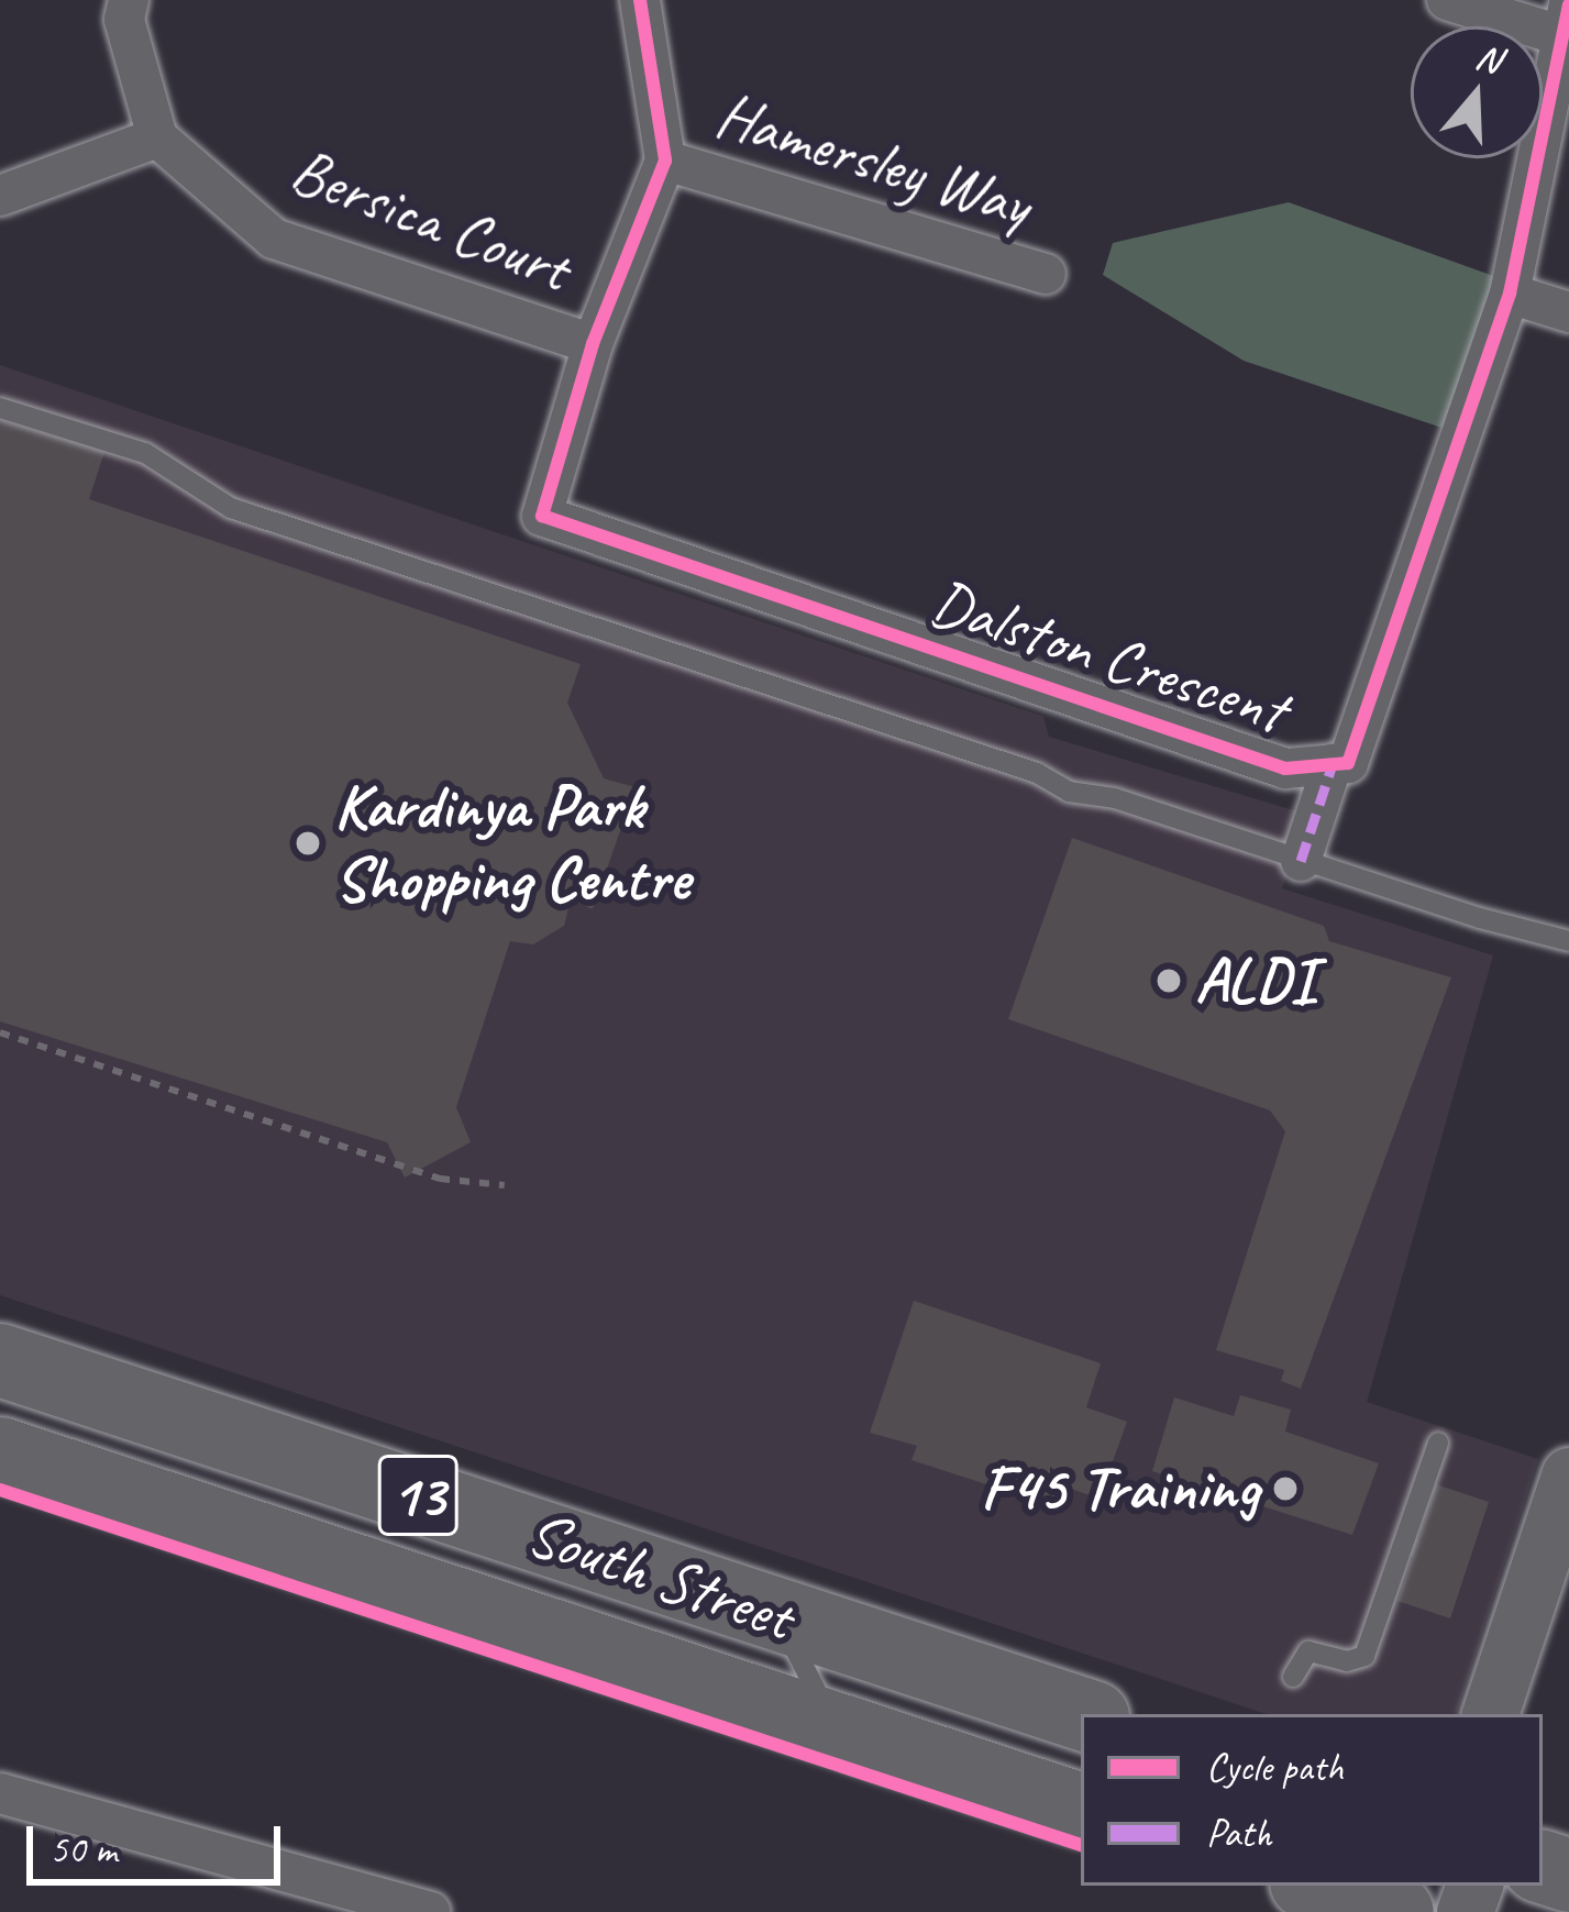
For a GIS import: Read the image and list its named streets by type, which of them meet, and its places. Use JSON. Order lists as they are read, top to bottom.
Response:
{
  "streets": {
    "highway": ["13", "South Street"],
    "street": ["Hamersley Way", "Bersica Court", "Dalston Crescent"]
  },
  "crossings": [
    ["Bersica Court", "Dalston Crescent"]
  ],
  "places": ["Kardinya Park Shopping Centre", "ALDI", "F45 Training"],
  "legend": ["Cycle path", "Path"],
  "scale_bar": "50 m",
  "north": "top"
}
